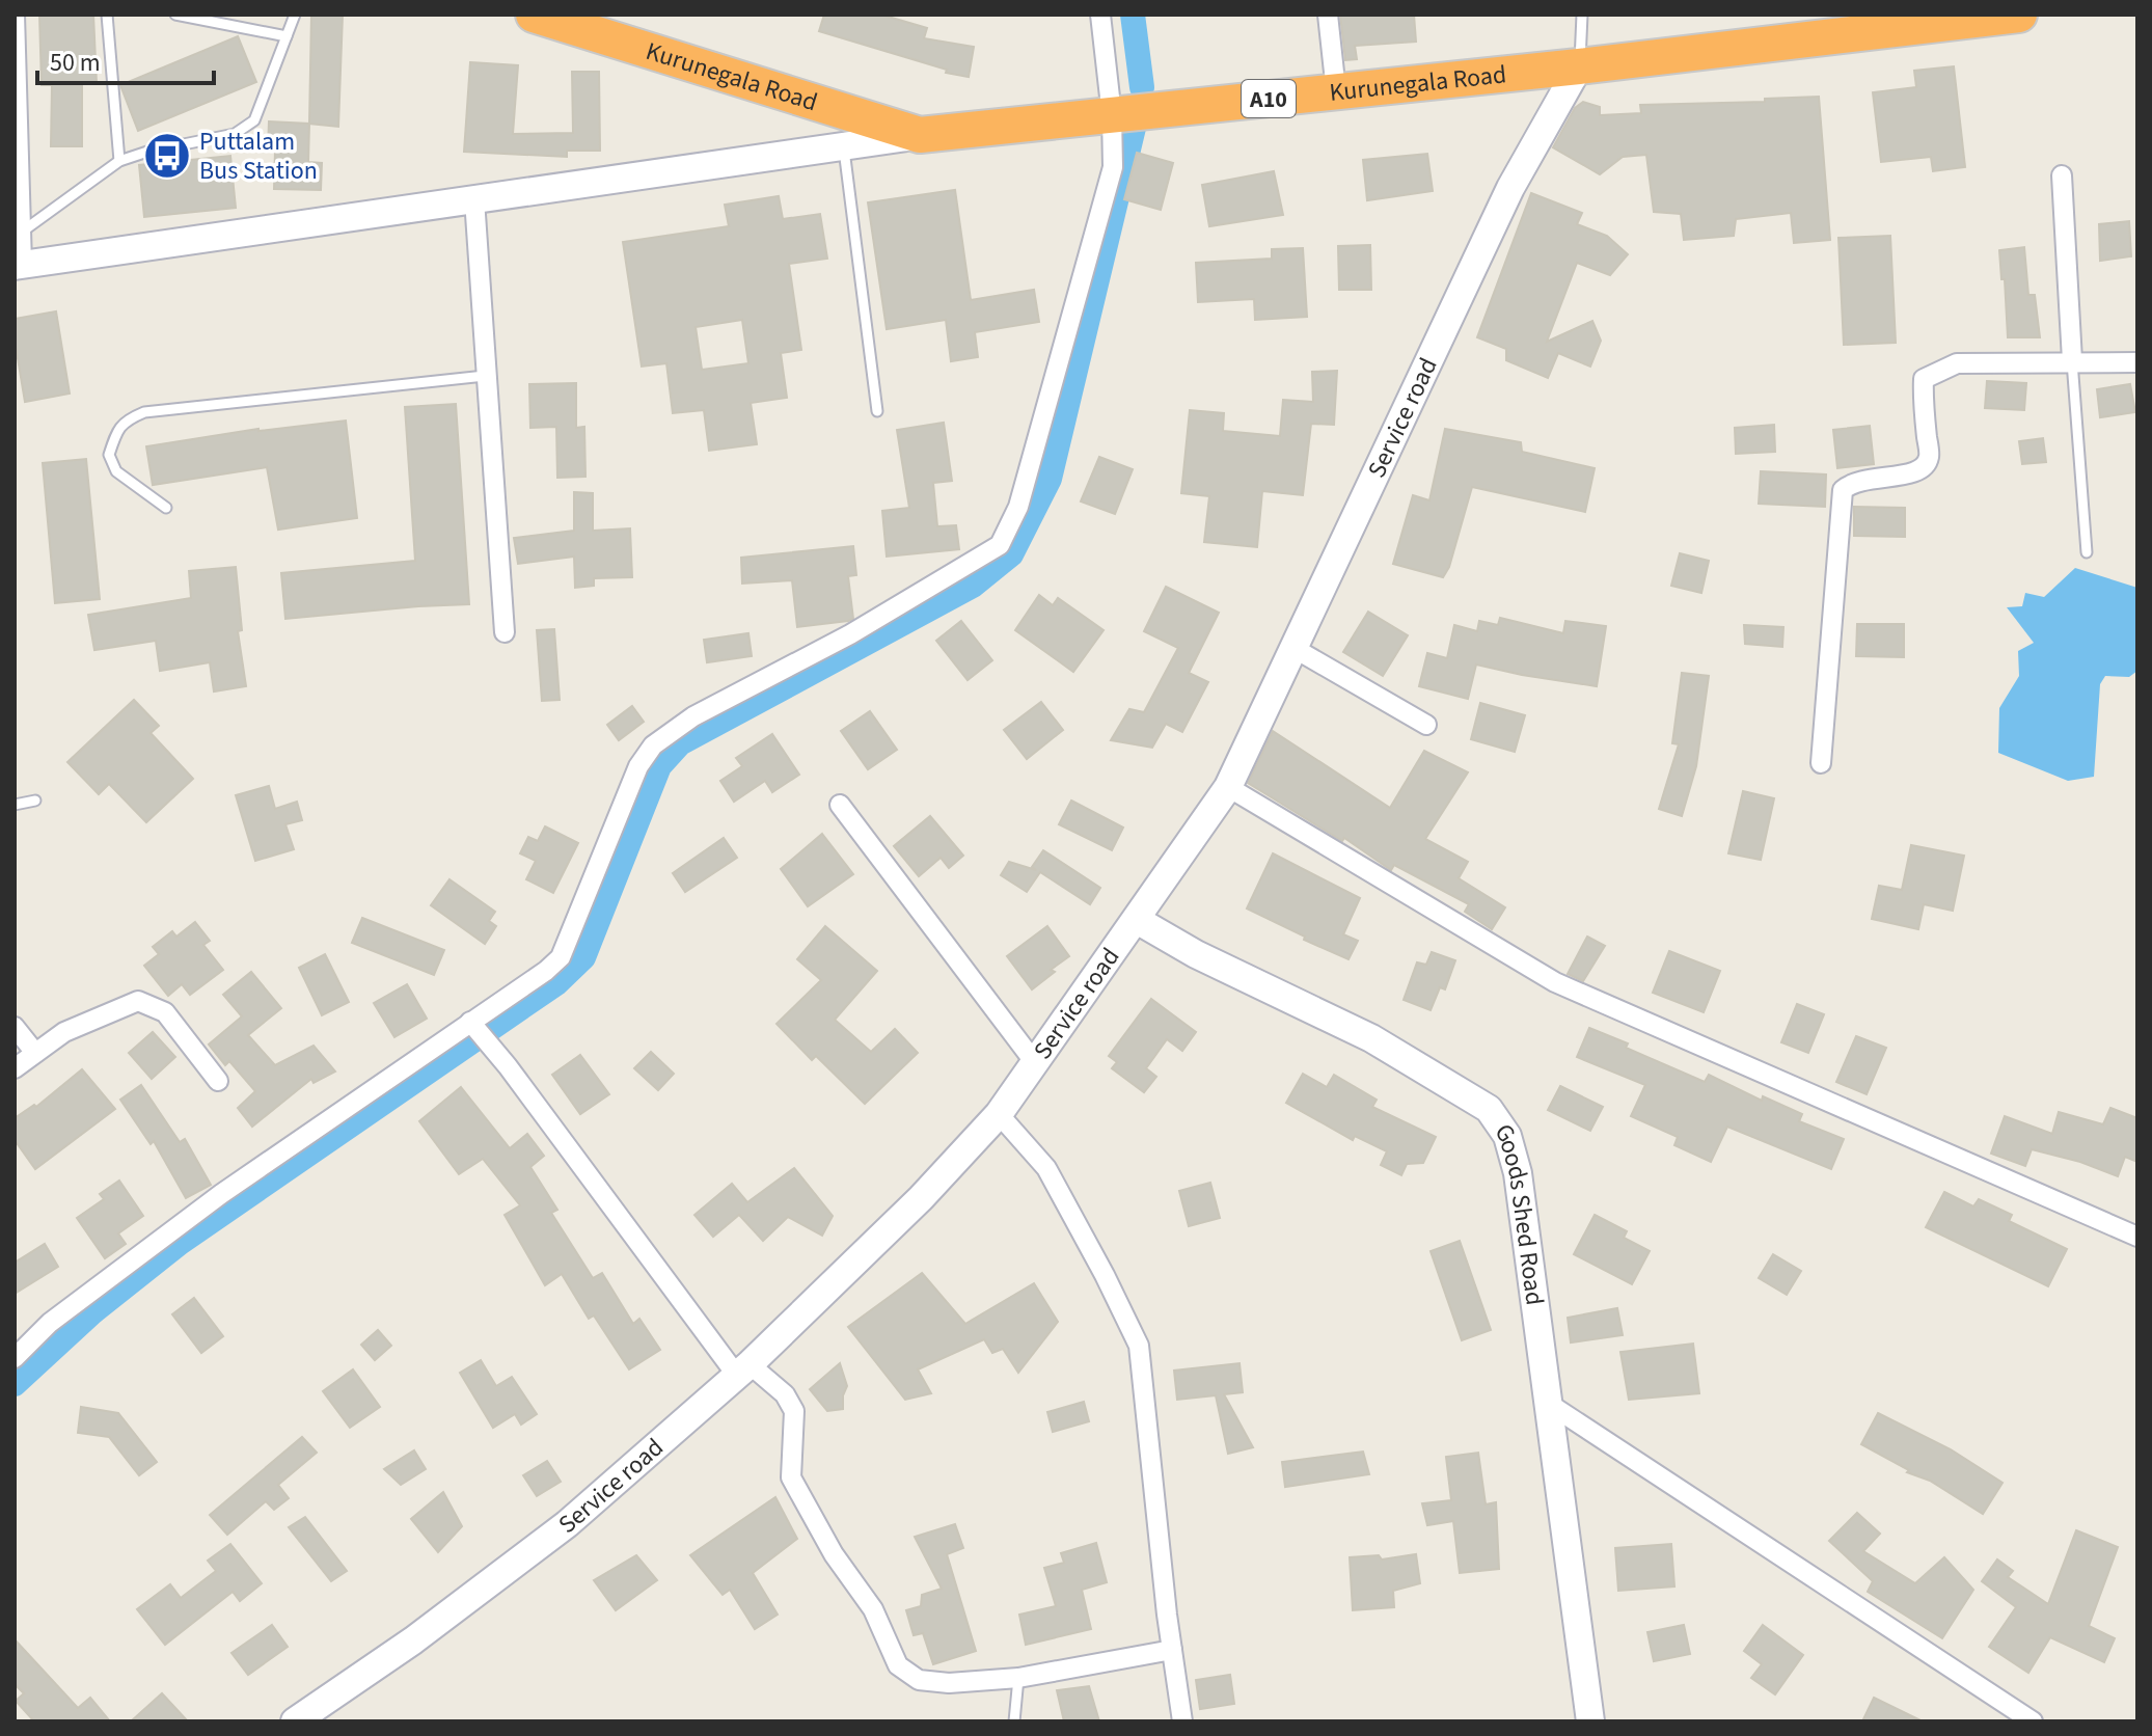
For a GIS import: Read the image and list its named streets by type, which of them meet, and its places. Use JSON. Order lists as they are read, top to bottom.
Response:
{
  "streets": {
    "highway": ["Kurunegala Road", "A10"],
    "street": ["Service road", "Goods Shed Road"]
  },
  "crossings": [
    ["Kurunegala Road", "Service road"],
    ["Service road", "Goods Shed Road"]
  ],
  "places": {
    "bus stop": ["Puttalam Bus Station"]
  },
  "scale_bar": "50 m"
}
